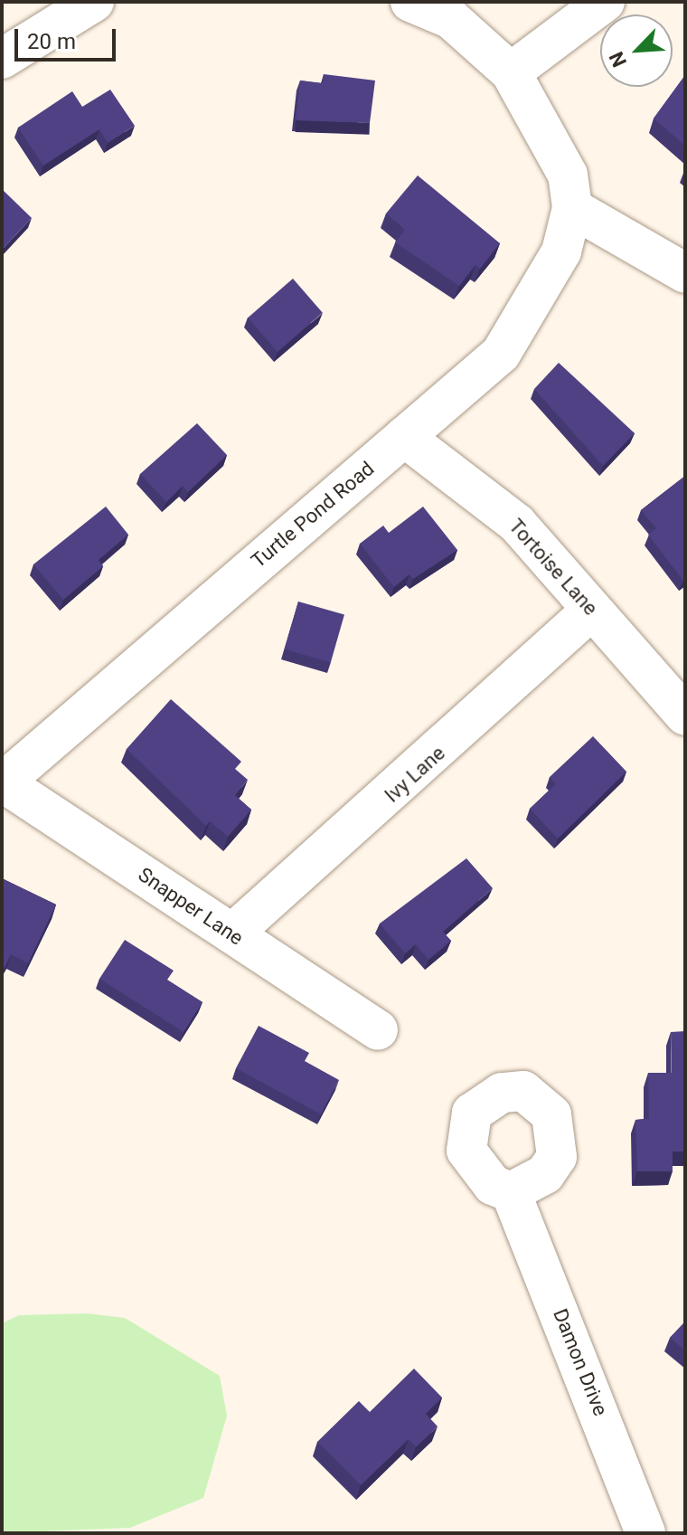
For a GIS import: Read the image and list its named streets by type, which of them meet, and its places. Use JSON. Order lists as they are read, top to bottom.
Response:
{
  "streets": {
    "street": [
      "Turtle Pond Road",
      "Tortoise Lane",
      "Ivy Lane",
      "Snapper Lane",
      "Damon Drive"
    ]
  },
  "crossings": [
    ["Turtle Pond Road", "Tortoise Lane"],
    ["Turtle Pond Road", "Snapper Lane"],
    ["Tortoise Lane", "Ivy Lane"],
    ["Ivy Lane", "Snapper Lane"]
  ],
  "scale_bar": "20 m",
  "north": "bottom left"
}
